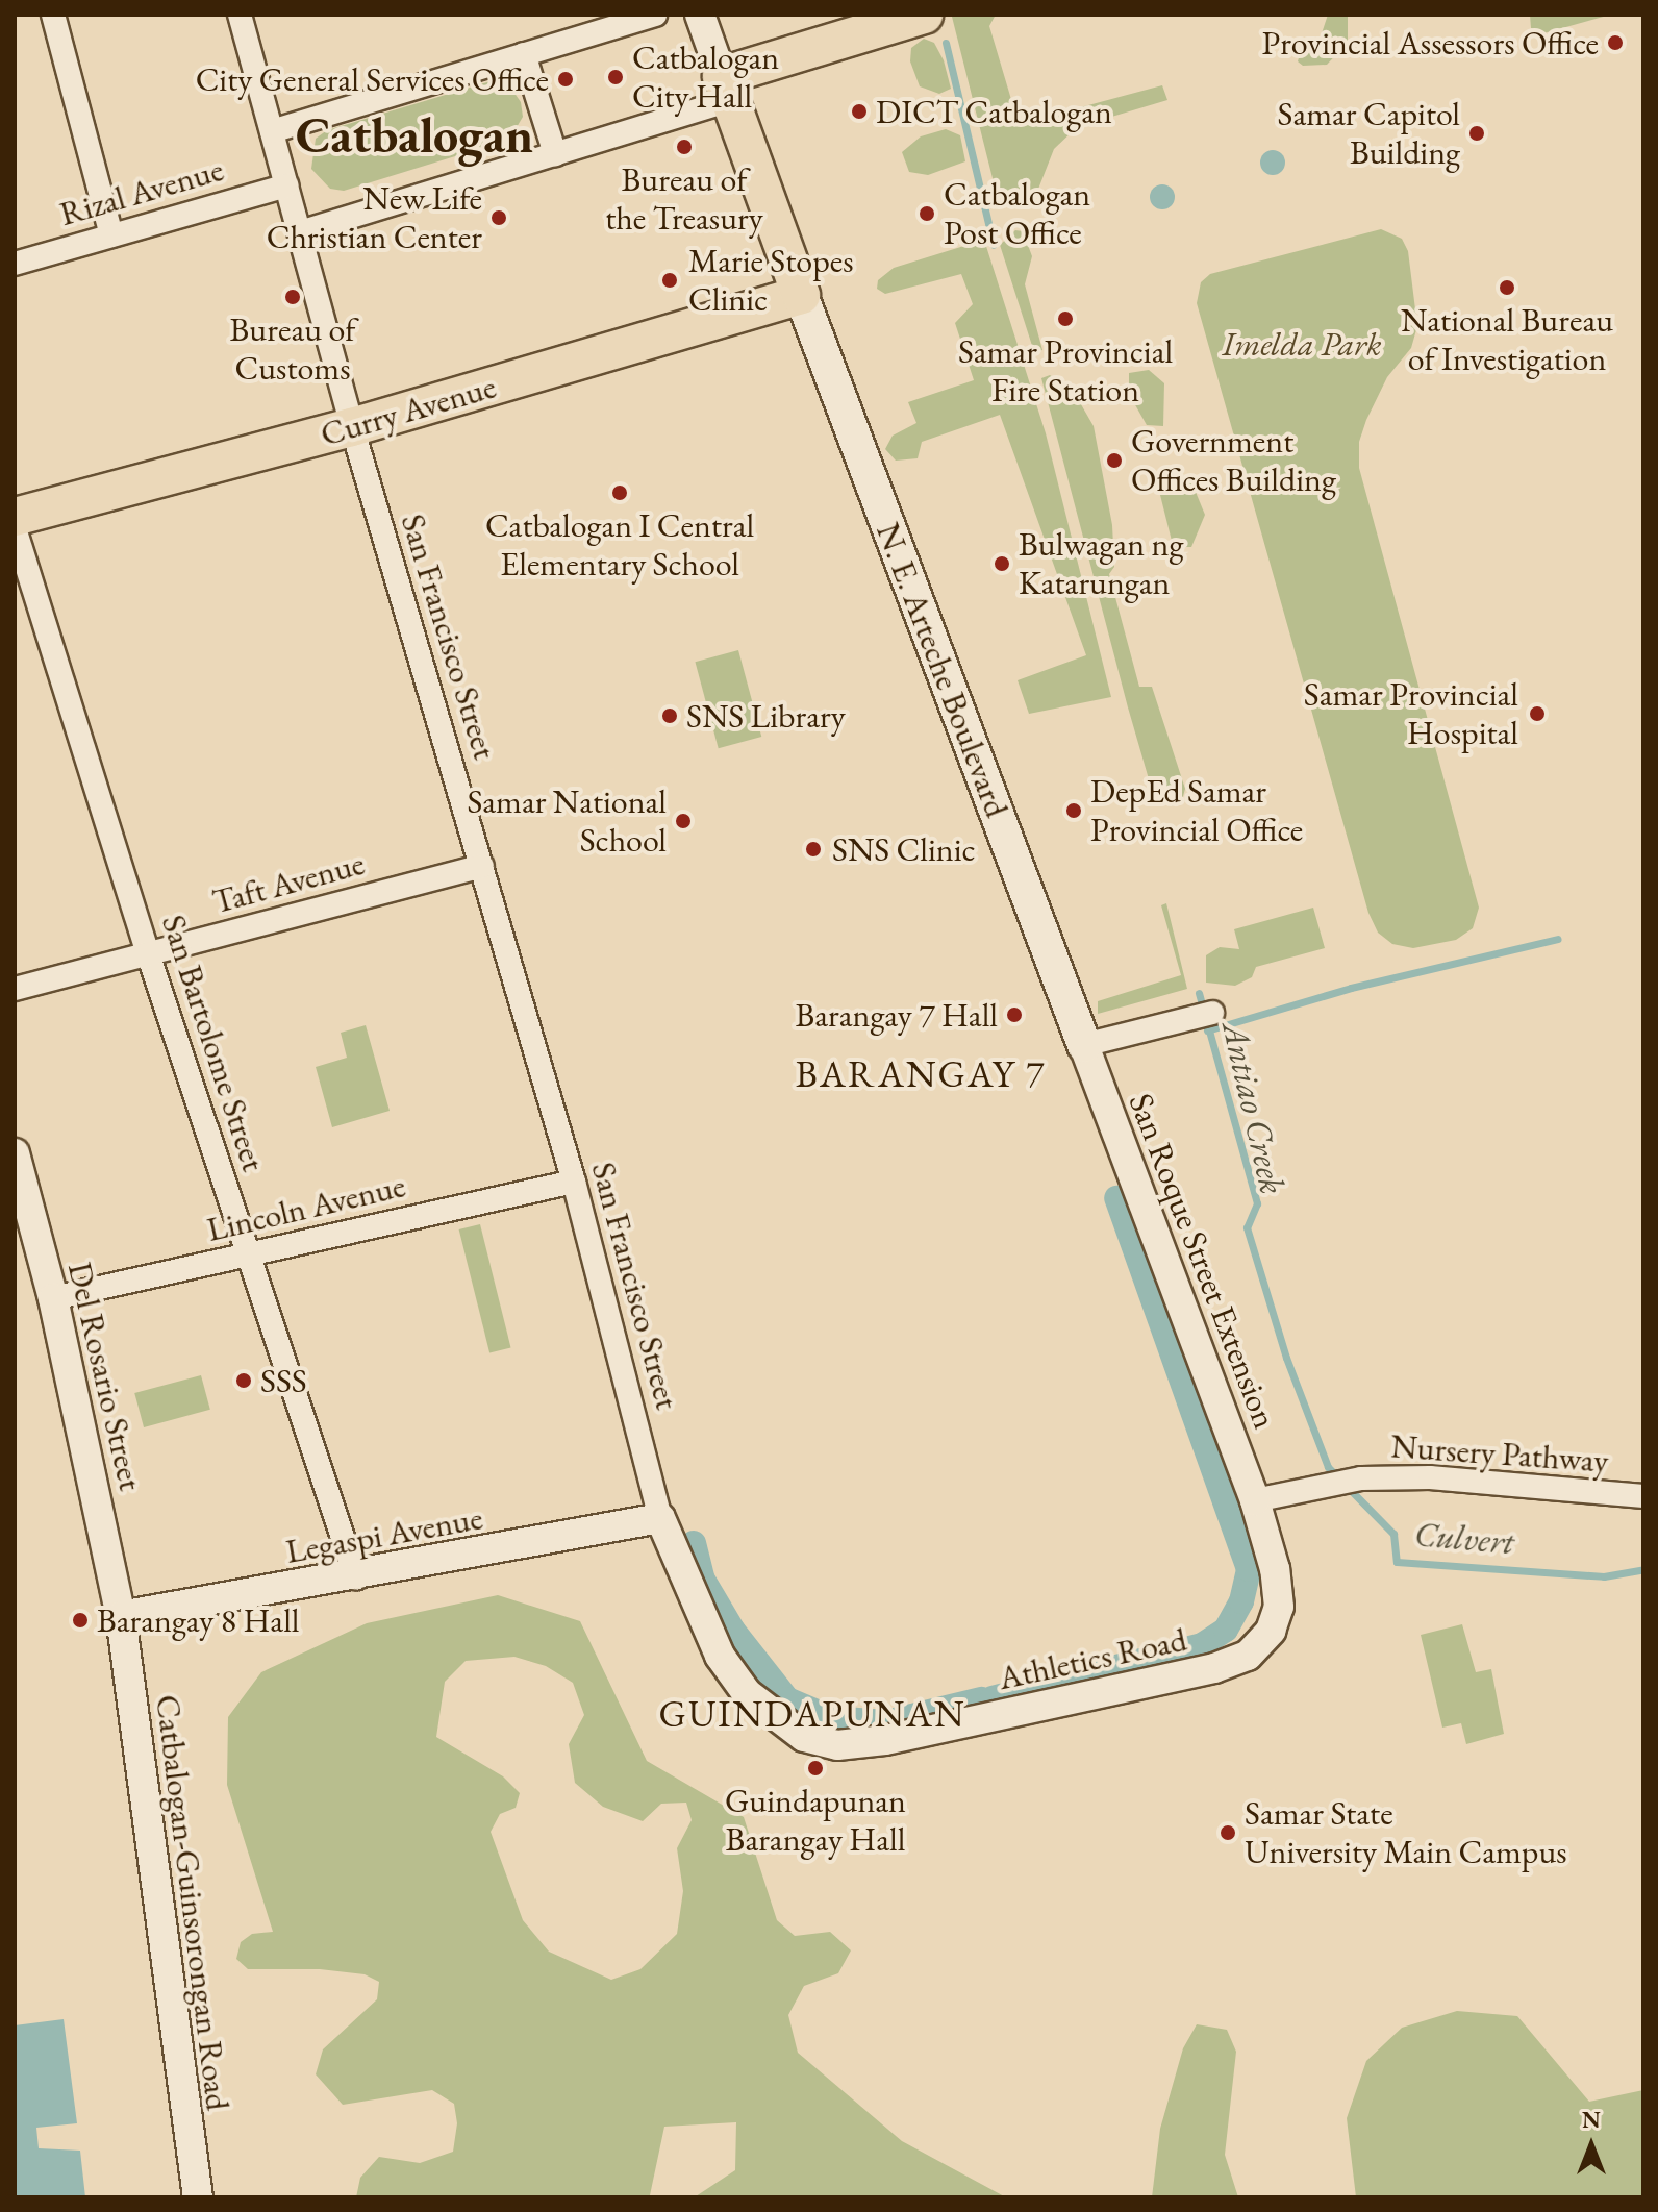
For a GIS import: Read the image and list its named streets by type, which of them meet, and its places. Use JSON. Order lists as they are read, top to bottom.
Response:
{
  "streets": {
    "main road": ["Curry Avenue", "N. E. Arteche Boulevard"],
    "street": [
      "Rizal Avenue",
      "San Francisco Street",
      "Taft Avenue",
      "San Bartolome Street",
      "Lincoln Avenue",
      "San Roque Street Extension",
      "Del Rosario Street",
      "Nursery Pathway",
      "Legaspi Avenue",
      "Athletics Road",
      "Catbalogan-Guinsorongan Road"
    ]
  },
  "crossings": [
    ["Rizal Avenue", "San Francisco Street"],
    ["Curry Avenue", "San Francisco Street"],
    ["Curry Avenue", "N. E. Arteche Boulevard"],
    ["San Francisco Street", "Taft Avenue"],
    ["San Francisco Street", "Lincoln Avenue"],
    ["San Francisco Street", "Legaspi Avenue"],
    ["San Francisco Street", "Athletics Road"],
    ["N. E. Arteche Boulevard", "San Roque Street Extension"],
    ["Taft Avenue", "San Bartolome Street"],
    ["San Bartolome Street", "Lincoln Avenue"],
    ["San Bartolome Street", "Legaspi Avenue"],
    ["Lincoln Avenue", "Del Rosario Street"],
    ["San Roque Street Extension", "Nursery Pathway"],
    ["San Roque Street Extension", "Athletics Road"],
    ["Del Rosario Street", "Legaspi Avenue"],
    ["Del Rosario Street", "Catbalogan-Guinsorongan Road"],
    ["Nursery Pathway", "Athletics Road"],
    ["Legaspi Avenue", "Athletics Road"],
    ["Legaspi Avenue", "Catbalogan-Guinsorongan Road"]
  ],
  "districts": ["Catbalogan", "BARANGAY 7", "GUINDAPUNAN"],
  "water": ["Antiao Creek", "Culvert"],
  "parks": ["Imelda Park"],
  "places": [
    "Provincial Assessors Office",
    "Catbalogan City Hall",
    "City General Services Office",
    "DICT Catbalogan",
    "Samar Capitol Building",
    "Bureau of the Treasury",
    "Catbalogan Post Office",
    "New Life Christian Center",
    "Marie Stopes Clinic",
    "National Bureau of Investigation",
    "Bureau of Customs",
    "Samar Provincial Fire Station",
    "Government Offices Building",
    "Catbalogan I Central Elementary School",
    "Bulwagan ng Katarungan",
    "Samar Provincial Hospital",
    "SNS Library",
    "DepEd Samar Provincial Office",
    "Samar National School",
    "SNS Clinic",
    "Barangay 7 Hall",
    "SSS",
    "Barangay 8 Hall",
    "Guindapunan Barangay Hall",
    "Samar State University Main Campus"
  ],
  "north": "top"
}
